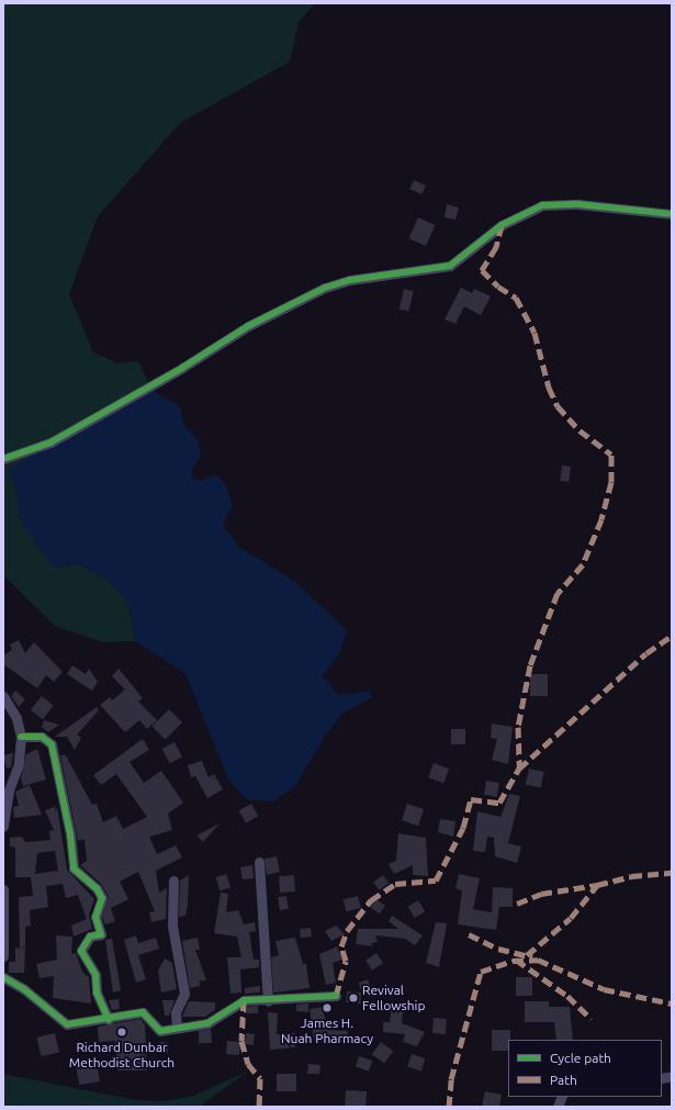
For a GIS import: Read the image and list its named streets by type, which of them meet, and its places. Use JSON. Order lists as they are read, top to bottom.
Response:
{
  "places": ["Revival Fellowship", "James H. Nuah Pharmacy", "Richard Dunbar Methodist Church"],
  "legend": ["Cycle path", "Path"]
}
